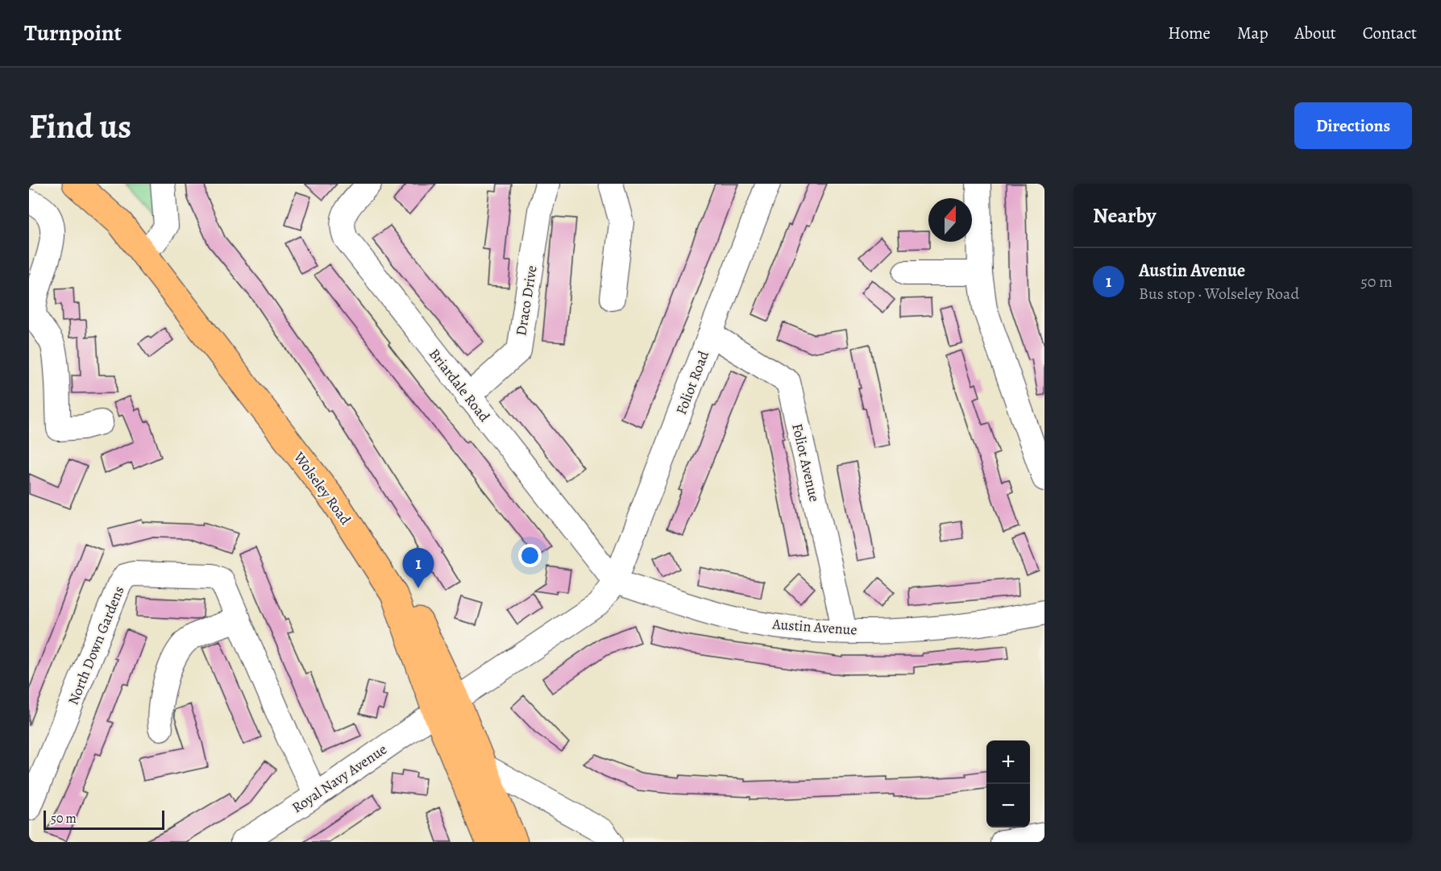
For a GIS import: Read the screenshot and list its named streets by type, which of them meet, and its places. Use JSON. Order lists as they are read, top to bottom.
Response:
{
  "streets": {
    "main road": ["Wolseley Road"],
    "street": [
      "Draco Drive",
      "Foliot Road",
      "Briardale Road",
      "Foliot Avenue",
      "Austin Avenue",
      "North Down Gardens",
      "Royal Navy Avenue"
    ]
  },
  "crossings": [
    ["Draco Drive", "Briardale Road"],
    ["Foliot Road", "Briardale Road"],
    ["Foliot Road", "Foliot Avenue"],
    ["Foliot Road", "Austin Avenue"],
    ["Briardale Road", "Austin Avenue"],
    ["Foliot Avenue", "Austin Avenue"],
    ["Wolseley Road", "Royal Navy Avenue"],
    ["North Down Gardens", "Royal Navy Avenue"]
  ],
  "scale_bar": "50 m",
  "north": "top",
  "page": {
    "header": "Turnpoint",
    "nav": [
      "Home",
      "Map",
      "About",
      "Contact"
    ],
    "buttons": "Directions",
    "title": "Find us",
    "heading": "Nearby",
    "list": [
      {
        "mark": "1",
        "name": "Austin Avenue",
        "note": "Bus stop · Wolseley Road",
        "value": "50 m"
      }
    ],
    "pins": "1",
    "map_buttons": ["+", "−"],
    "scale": "50 m"
  }
}
